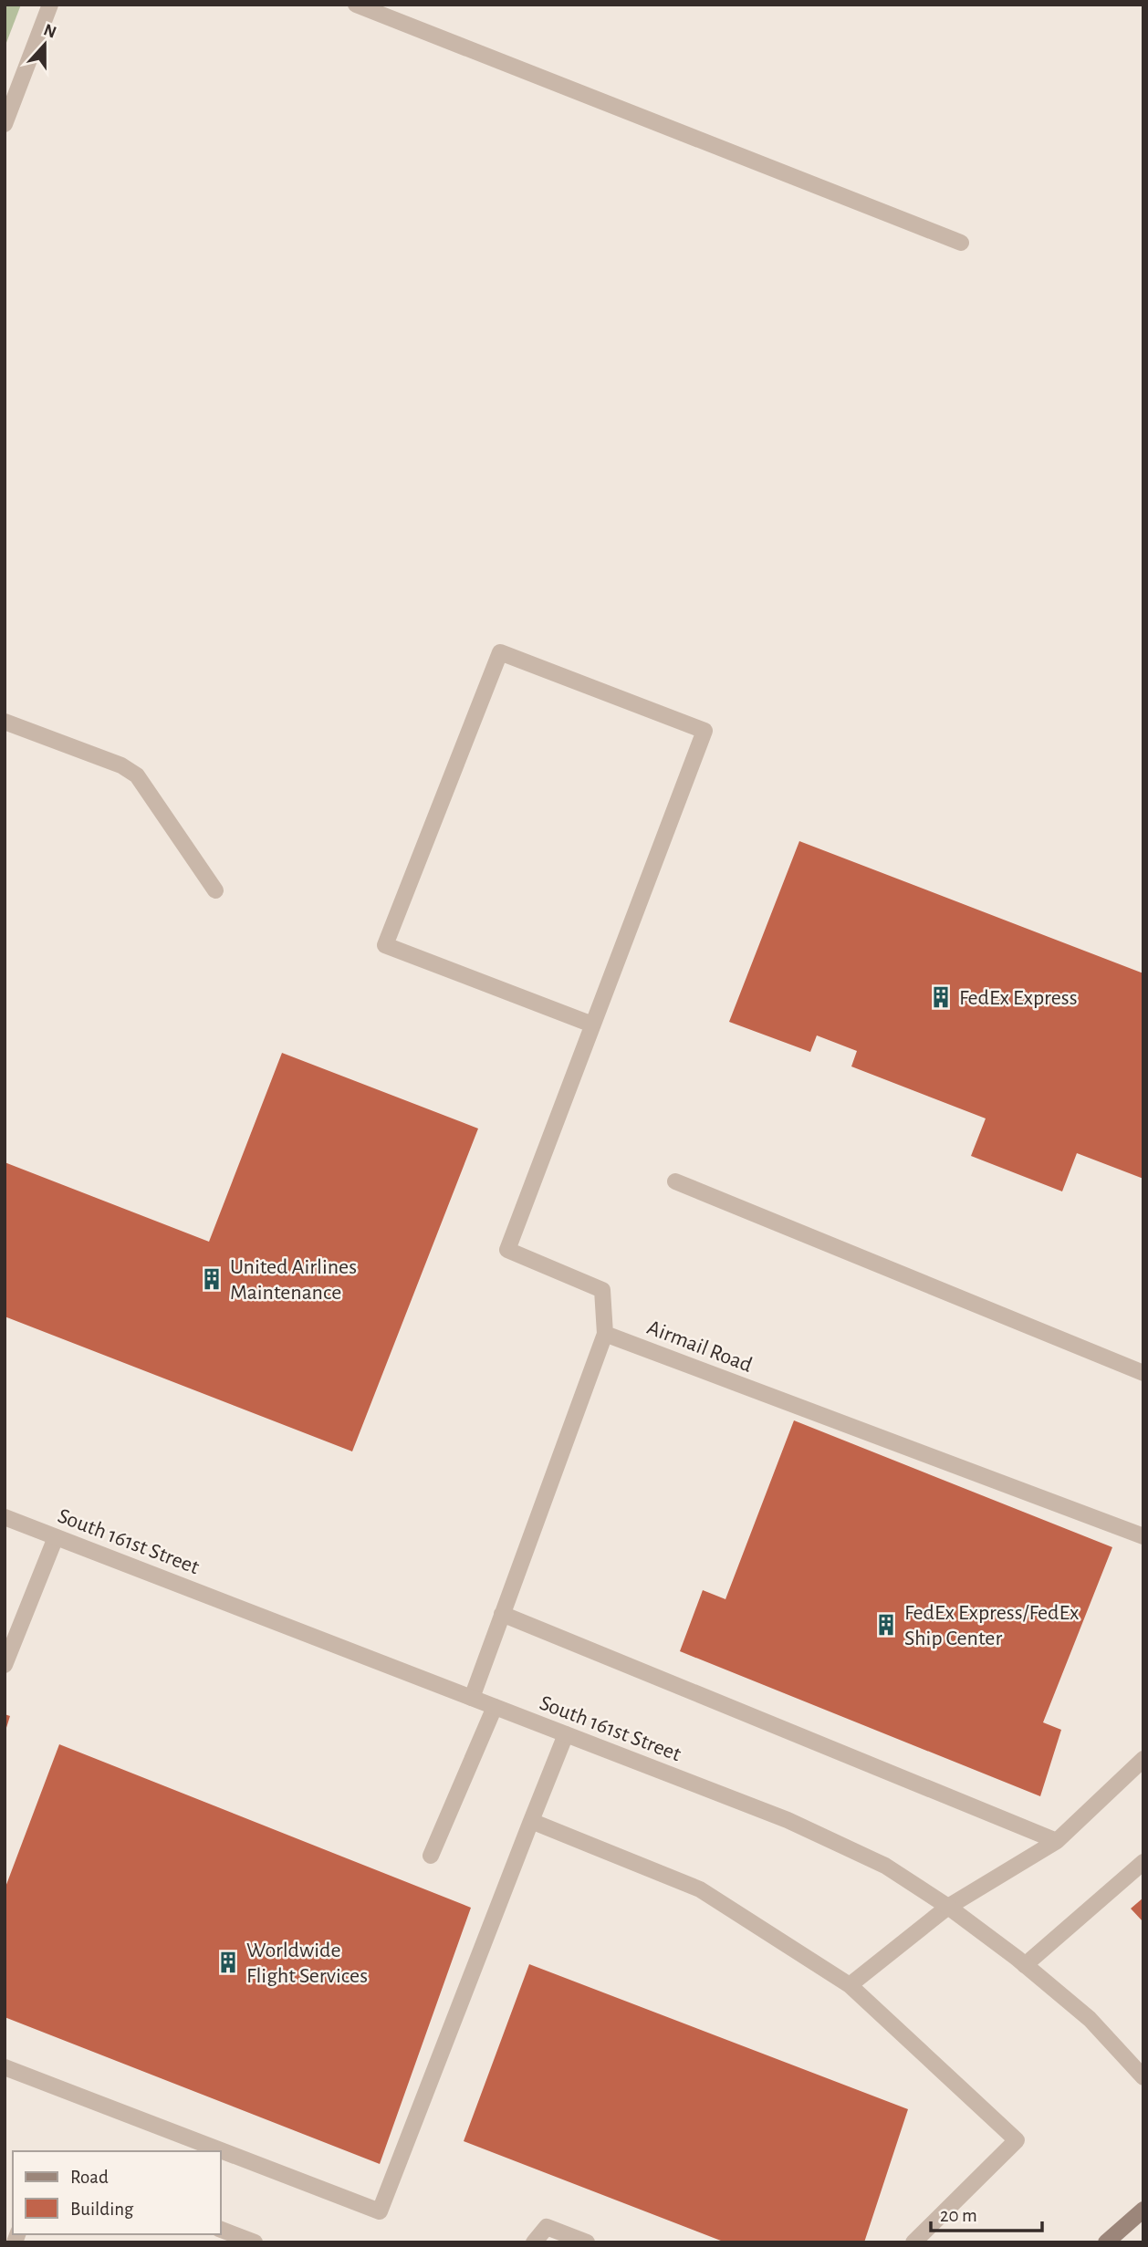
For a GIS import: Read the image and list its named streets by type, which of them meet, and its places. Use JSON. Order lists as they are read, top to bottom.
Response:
{
  "streets": {
    "street": ["Airmail Road", "South 161st Street"]
  },
  "places": {
    "building": [
      "FedEx Express",
      "United Airlines Maintenance",
      "FedEx Express/FedEx Ship Center",
      "Worldwide Flight Services"
    ]
  },
  "legend": ["Road", "Building"],
  "scale_bar": "20 m",
  "north": "top"
}
